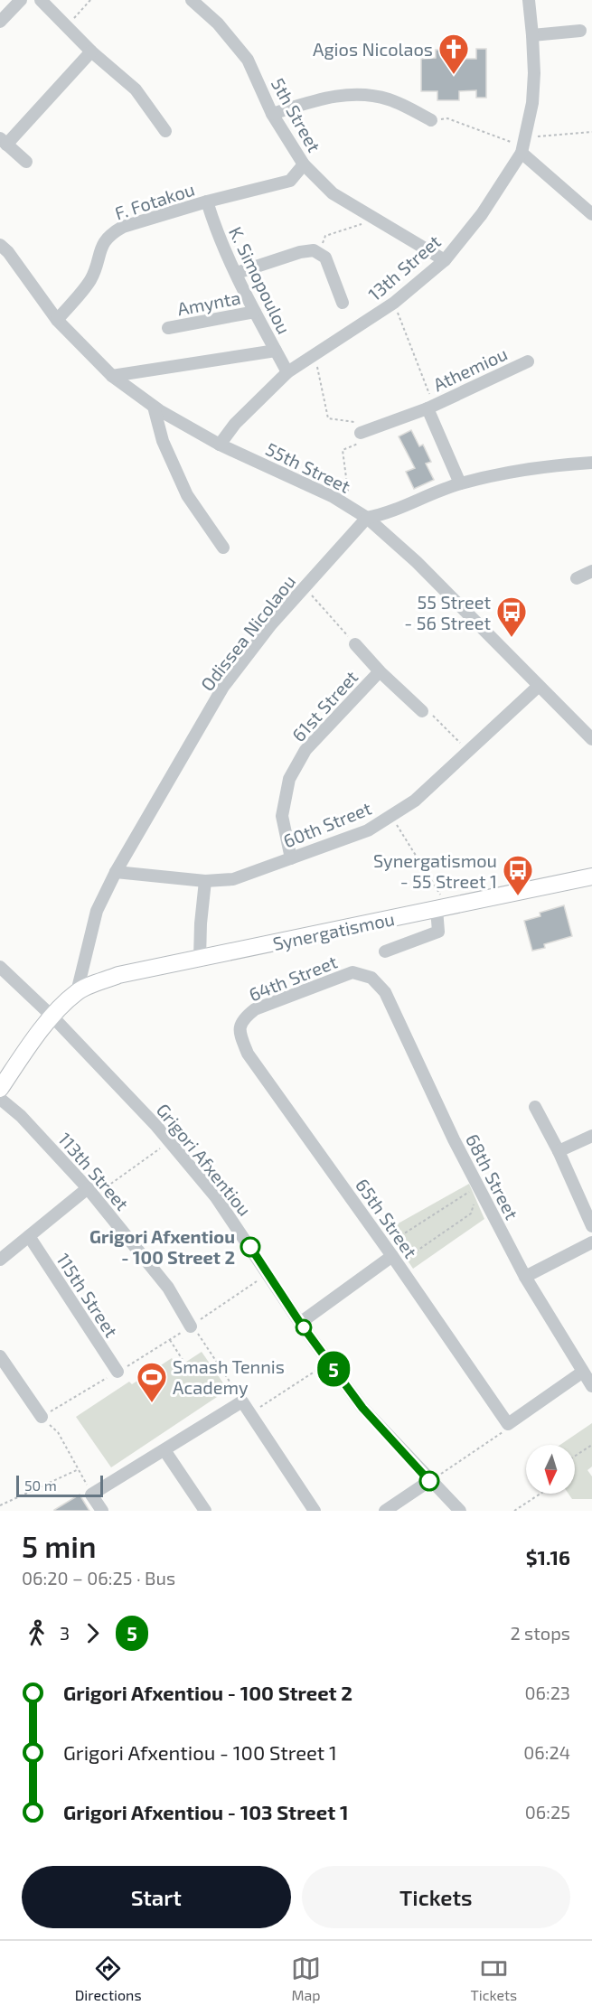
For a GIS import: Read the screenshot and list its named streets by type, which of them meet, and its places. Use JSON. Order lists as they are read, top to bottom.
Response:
{
  "streets": {
    "main road": ["Synergatismou"],
    "street": [
      "5th Street",
      "F. Fotakou",
      "13th Street",
      "K. Simopoulou",
      "Amynta",
      "Athemiou",
      "55th Street",
      "Odissea Nicolaou",
      "61st Street",
      "60th Street",
      "64th Street",
      "Grigori Afxentiou",
      "113th Street",
      "68th Street",
      "65th Street",
      "115th Street"
    ]
  },
  "crossings": [
    ["5th Street", "F. Fotakou"],
    ["5th Street", "13th Street"],
    ["F. Fotakou", "K. Simopoulou"],
    ["F. Fotakou", "55th Street"],
    ["13th Street", "K. Simopoulou"],
    ["13th Street", "55th Street"],
    ["K. Simopoulou", "Amynta"],
    ["55th Street", "Odissea Nicolaou"],
    ["55th Street", "60th Street"],
    ["Odissea Nicolaou", "60th Street"],
    ["Odissea Nicolaou", "Synergatismou"],
    ["61st Street", "60th Street"],
    ["64th Street", "68th Street"],
    ["64th Street", "65th Street"]
  ],
  "places": {
    "church": ["Agios Nicolaos"],
    "bus stop": ["55 Street - 56 Street", "Synergatismou - 55 Street 1"],
    "other": ["Grigori Afxentiou - 100 Street 2"],
    "sports": ["Smash Tennis Academy"]
  },
  "lines": ["bus line 5"],
  "scale_bar": "50 m",
  "north": "bottom",
  "page": {
    "on_map": "5",
    "scale": "50 m",
    "heading": ["5 min", "06:20 – 06:25 · Bus", "$1.16"],
    "legs": ["3", "5", "2 stops"],
    "list": [
      {
        "name": "Grigori Afxentiou - 100 Street 2",
        "value": "06:23"
      },
      {
        "name": "Grigori Afxentiou - 100 Street 1",
        "value": "06:24"
      },
      {
        "name": "Grigori Afxentiou - 103 Street 1",
        "value": "06:25"
      }
    ],
    "buttons": ["Start", "Tickets"],
    "tabs": ["Directions", "Map", "Tickets"]
  }
}
